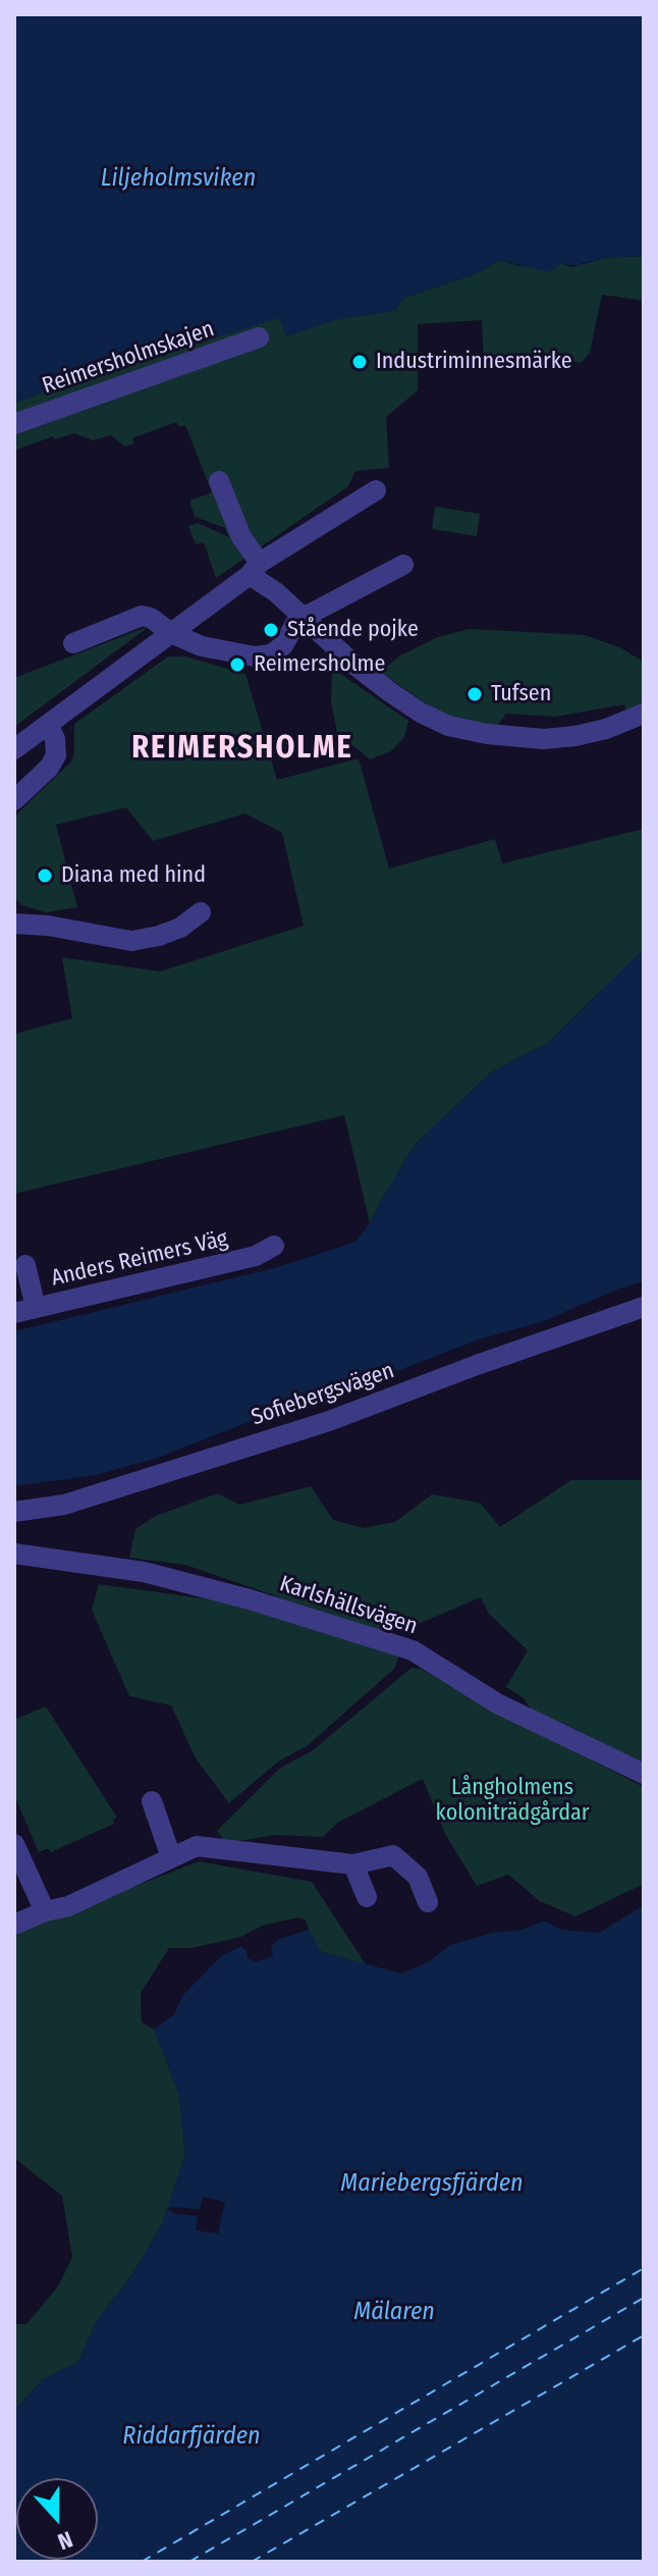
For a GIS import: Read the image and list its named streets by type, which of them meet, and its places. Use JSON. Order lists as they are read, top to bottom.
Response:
{
  "streets": {
    "street": [
      "Reimersholmskajen",
      "Anders Reimers Väg",
      "Sofiebergsvägen",
      "Karlshällsvägen"
    ]
  },
  "districts": ["REIMERSHOLME"],
  "water": [
    "Liljeholmsviken",
    "Mariebergsfjärden",
    "Mälaren",
    "Riddarfjärden"
  ],
  "parks": ["Långholmens koloniträdgårdar"],
  "places": [
    "Industriminnesmärke",
    "Stående pojke",
    "Reimersholme",
    "Tufsen",
    "Diana med hind"
  ],
  "north": "bottom"
}
